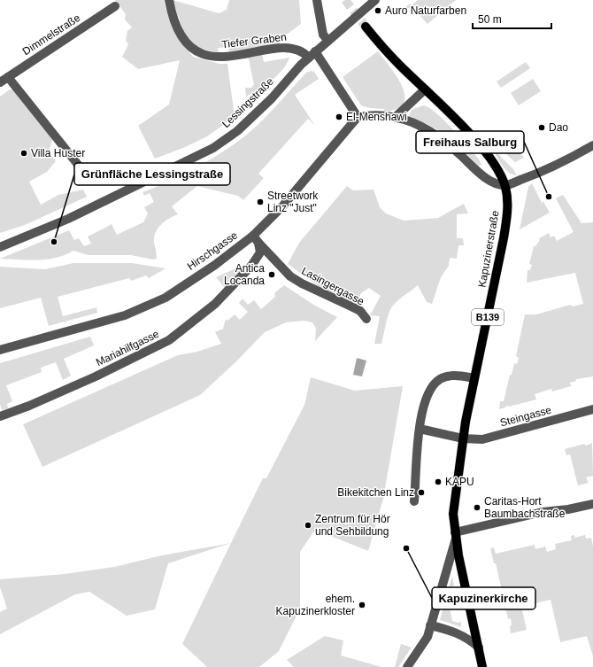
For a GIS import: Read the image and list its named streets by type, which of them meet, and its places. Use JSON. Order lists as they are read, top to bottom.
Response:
{
  "streets": {
    "main road": ["Kapuzinerstraße", "B139"],
    "street": [
      "Dimmelstraße",
      "Tiefer Graben",
      "Lessingstraße",
      "Hirschgasse",
      "Lasingergasse",
      "Mariahilfgasse",
      "Steingasse"
    ]
  },
  "crossings": [
    ["Tiefer Graben", "Lessingstraße"],
    ["Kapuzinerstraße", "B139"],
    ["Kapuzinerstraße", "Steingasse"],
    ["Hirschgasse", "Lasingergasse"],
    ["Hirschgasse", "Mariahilfgasse"],
    ["Lasingergasse", "Mariahilfgasse"]
  ],
  "places": [
    "Auro Naturfarben",
    "El-Menshawi",
    "Dao",
    "Villa Huster",
    "Freihaus Salburg",
    "Streetwork Linz \"Just\"",
    "Grünfläche Lessingstraße",
    "Antica Locanda",
    "KAPU",
    "Bikekitchen Linz",
    "Caritas-Hort Baumbachstraße",
    "Zentrum für Hör und Sehbildung",
    "Kapuzinerkirche",
    "ehem. Kapuzinerkloster"
  ],
  "scale_bar": "50 m"
}
